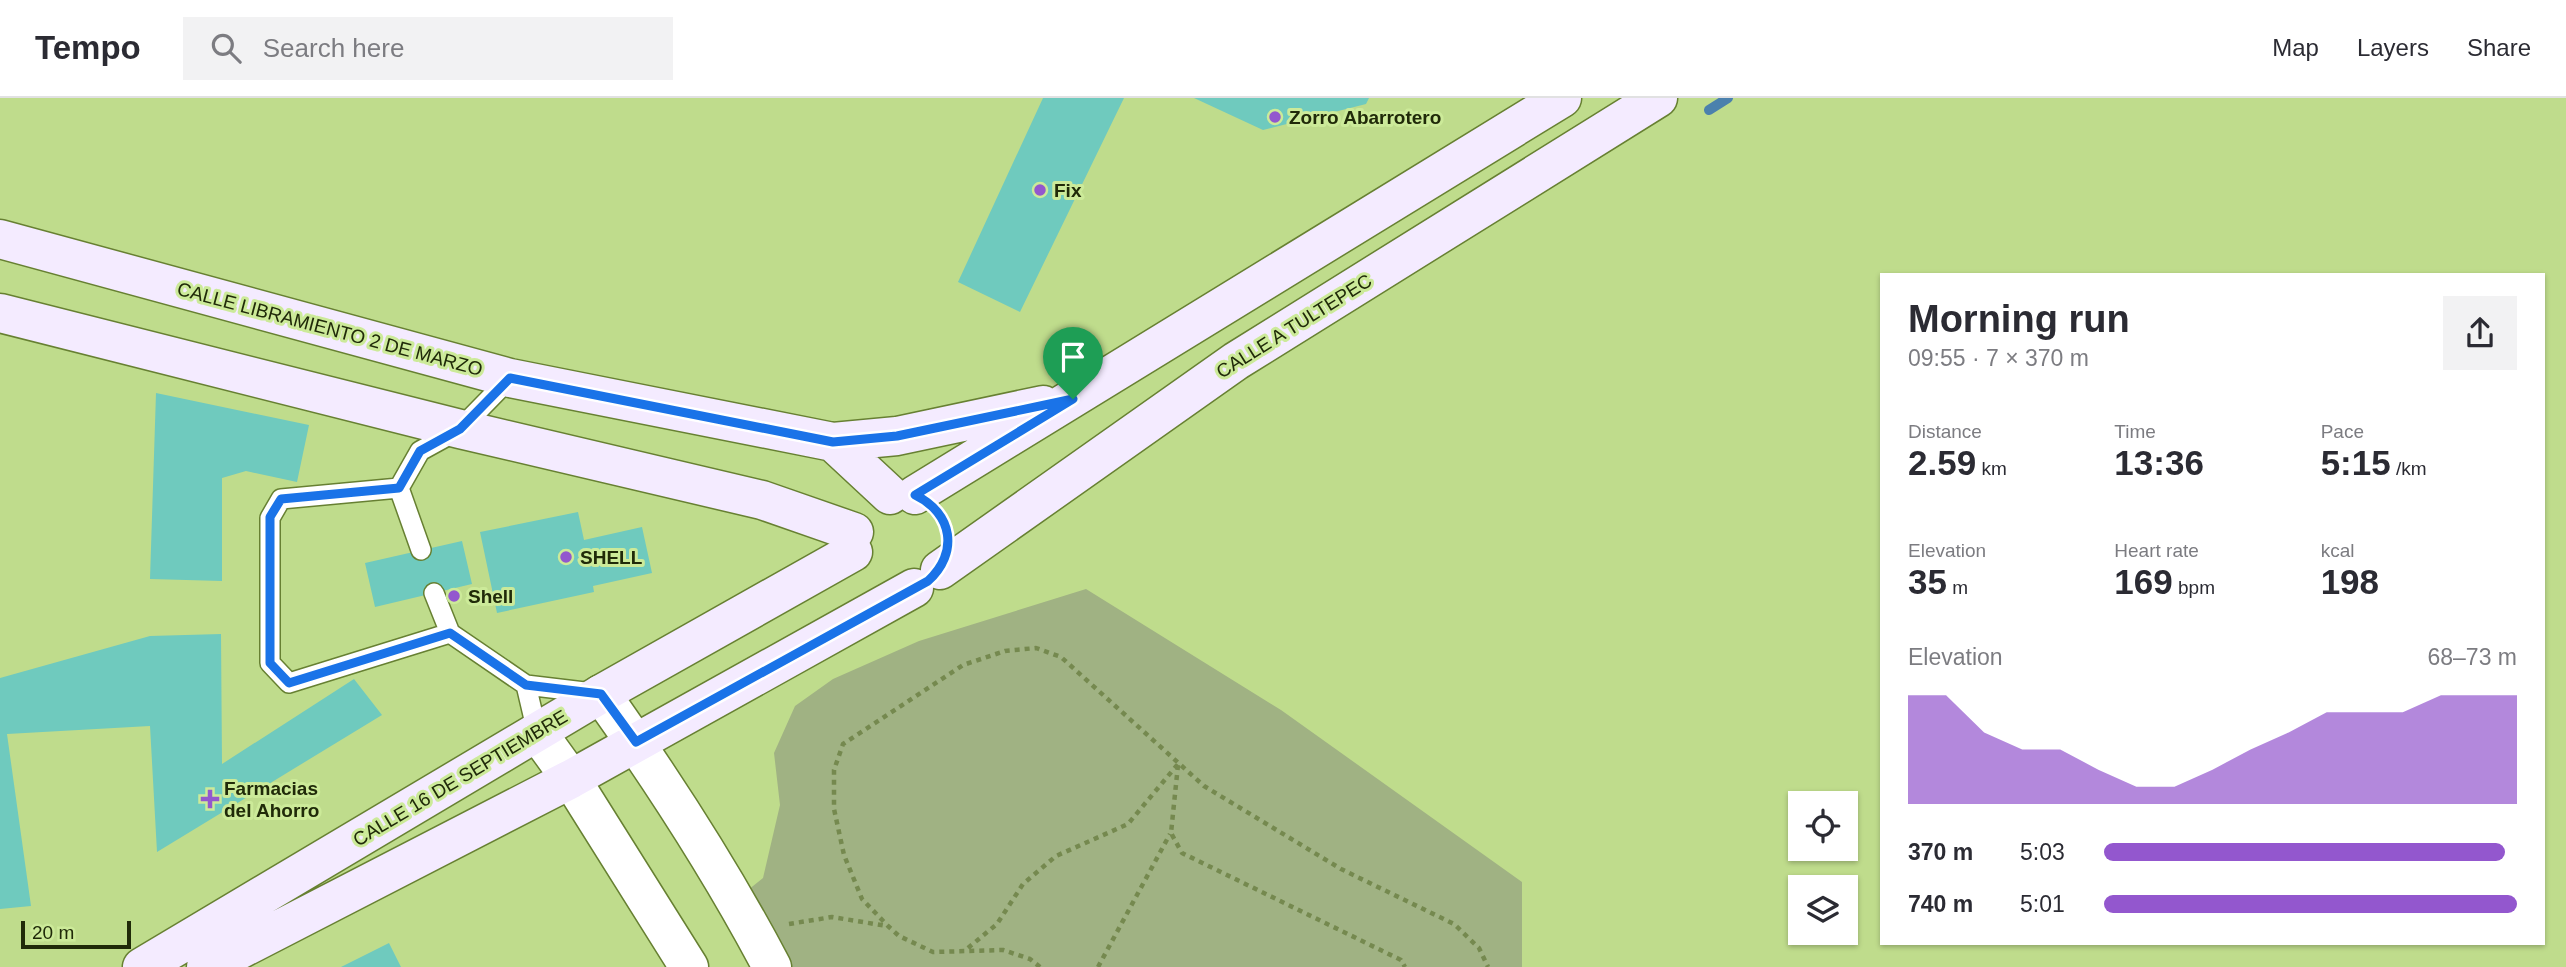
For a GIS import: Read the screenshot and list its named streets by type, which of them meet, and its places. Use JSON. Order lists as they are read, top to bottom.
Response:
{
  "streets": {
    "main road": ["CALLE A TULTEPEC", "CALLE LIBRAMIENTO 2 DE MARZO", "CALLE 16 DE SEPTIEMBRE"]
  },
  "crossings": [
    ["CALLE A TULTEPEC", "CALLE 16 DE SEPTIEMBRE"]
  ],
  "places": {
    "other": [
      "Zorro Abarrotero",
      "Fix",
      "SHELL",
      "Shell"
    ],
    "health": ["Farmacias del Ahorro"]
  },
  "scale_bar": "20 m",
  "page": {
    "header": "Tempo",
    "search": "Search here",
    "nav": ["Map", "Layers", "Share"],
    "heading": ["Morning run", "09:55 · 7 × 370 m"],
    "stats": [
      ["Distance", "2.59 km"],
      ["Time", "13:36"],
      ["Pace", "5:15 /km"],
      ["Elevation", "35 m"],
      ["Heart rate", "169 bpm"],
      ["kcal", "198"]
    ],
    "chart": ["Elevation", "68–73 m"],
    "list": [
      {
        "name": "370 m",
        "note": "5:03"
      },
      {
        "name": "740 m",
        "note": "5:01"
      }
    ],
    "scale": "20 m"
  }
}
